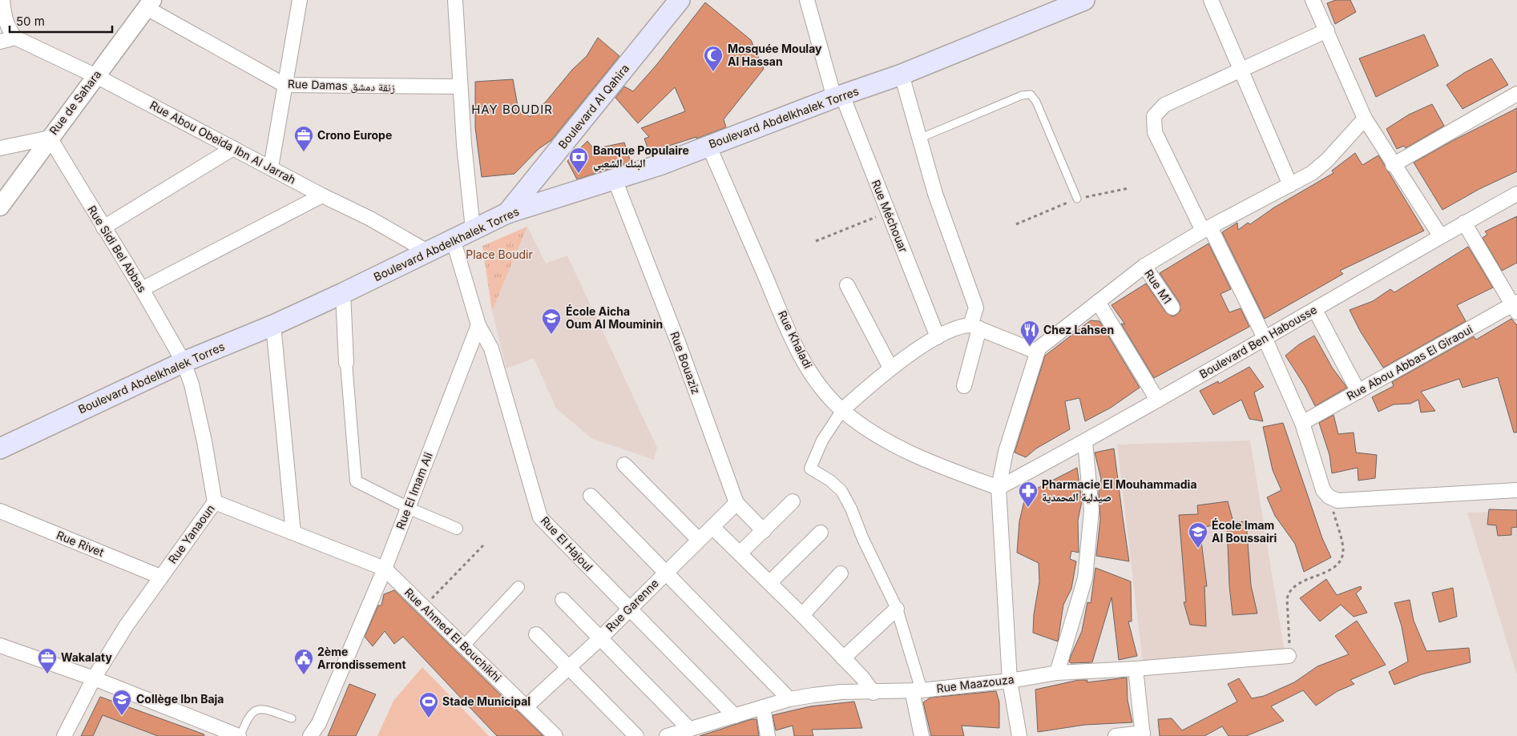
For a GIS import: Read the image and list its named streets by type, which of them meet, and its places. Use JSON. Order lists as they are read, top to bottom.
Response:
{
  "streets": {
    "main road": ["Boulevard Al Qahira", "Boulevard Abdelkhalek Torres"],
    "street": [
      "Rue Damas زنقة دمشق",
      "Rue de Sahara",
      "Rue Abou Obeida Ibn Al Jarrah",
      "Rue Méchouar",
      "Rue Sidi Bel Abbas",
      "Rue M1",
      "Rue Khaladi",
      "Boulevard Ben Habousse",
      "Rue Bouaziz",
      "Rue Abou Abbas El Giraoui",
      "Rue El Imam Ali",
      "Rue Yanaoun",
      "Rue Rivet",
      "Rue El Hajoul",
      "Rue Garenne",
      "Rue Ahmed El Bouchikhi",
      "Rue Maazouza"
    ]
  },
  "crossings": [
    ["Rue Damas زنقة دمشق", "Rue de Sahara"],
    ["Rue de Sahara", "Rue Abou Obeida Ibn Al Jarrah"],
    ["Rue de Sahara", "Rue Sidi Bel Abbas"],
    ["Boulevard Al Qahira", "Boulevard Abdelkhalek Torres"],
    ["Boulevard Abdelkhalek Torres", "Rue Abou Obeida Ibn Al Jarrah"],
    ["Boulevard Abdelkhalek Torres", "Rue Méchouar"],
    ["Boulevard Abdelkhalek Torres", "Rue Sidi Bel Abbas"],
    ["Boulevard Abdelkhalek Torres", "Rue Khaladi"],
    ["Boulevard Abdelkhalek Torres", "Rue Bouaziz"],
    ["Rue Sidi Bel Abbas", "Rue Yanaoun"],
    ["Rue Khaladi", "Boulevard Ben Habousse"],
    ["Rue Bouaziz", "Rue Garenne"],
    ["Rue El Imam Ali", "Rue Yanaoun"],
    ["Rue El Imam Ali", "Rue El Hajoul"],
    ["Rue El Imam Ali", "Rue Ahmed El Bouchikhi"],
    ["Rue Yanaoun", "Rue Rivet"],
    ["Rue Yanaoun", "Rue Ahmed El Bouchikhi"],
    ["Rue El Hajoul", "Rue Garenne"],
    ["Rue El Hajoul", "Rue Maazouza"],
    ["Rue Garenne", "Rue Ahmed El Bouchikhi"]
  ],
  "districts": ["HAY BOUDIR"],
  "parks": ["Place Boudir"],
  "places": {
    "mosque": ["Mosquée Moulay Al Hassan"],
    "office": ["Crono Europe", "Wakalaty"],
    "bank": ["Banque Populaire البنك الشعبي"],
    "school or university": ["École Aicha Oum Al Mouminin", "École Imam Al Boussairi", "Collège Ibn Baja"],
    "restaurant": ["Chez Lahsen"],
    "pharmacy": ["Pharmacie El Mouhammadia صيدلية المحمدية"],
    "public building": ["2ème Arrondissement"],
    "sports": ["Stade Municipal"]
  },
  "scale_bar": "50 m"
}
